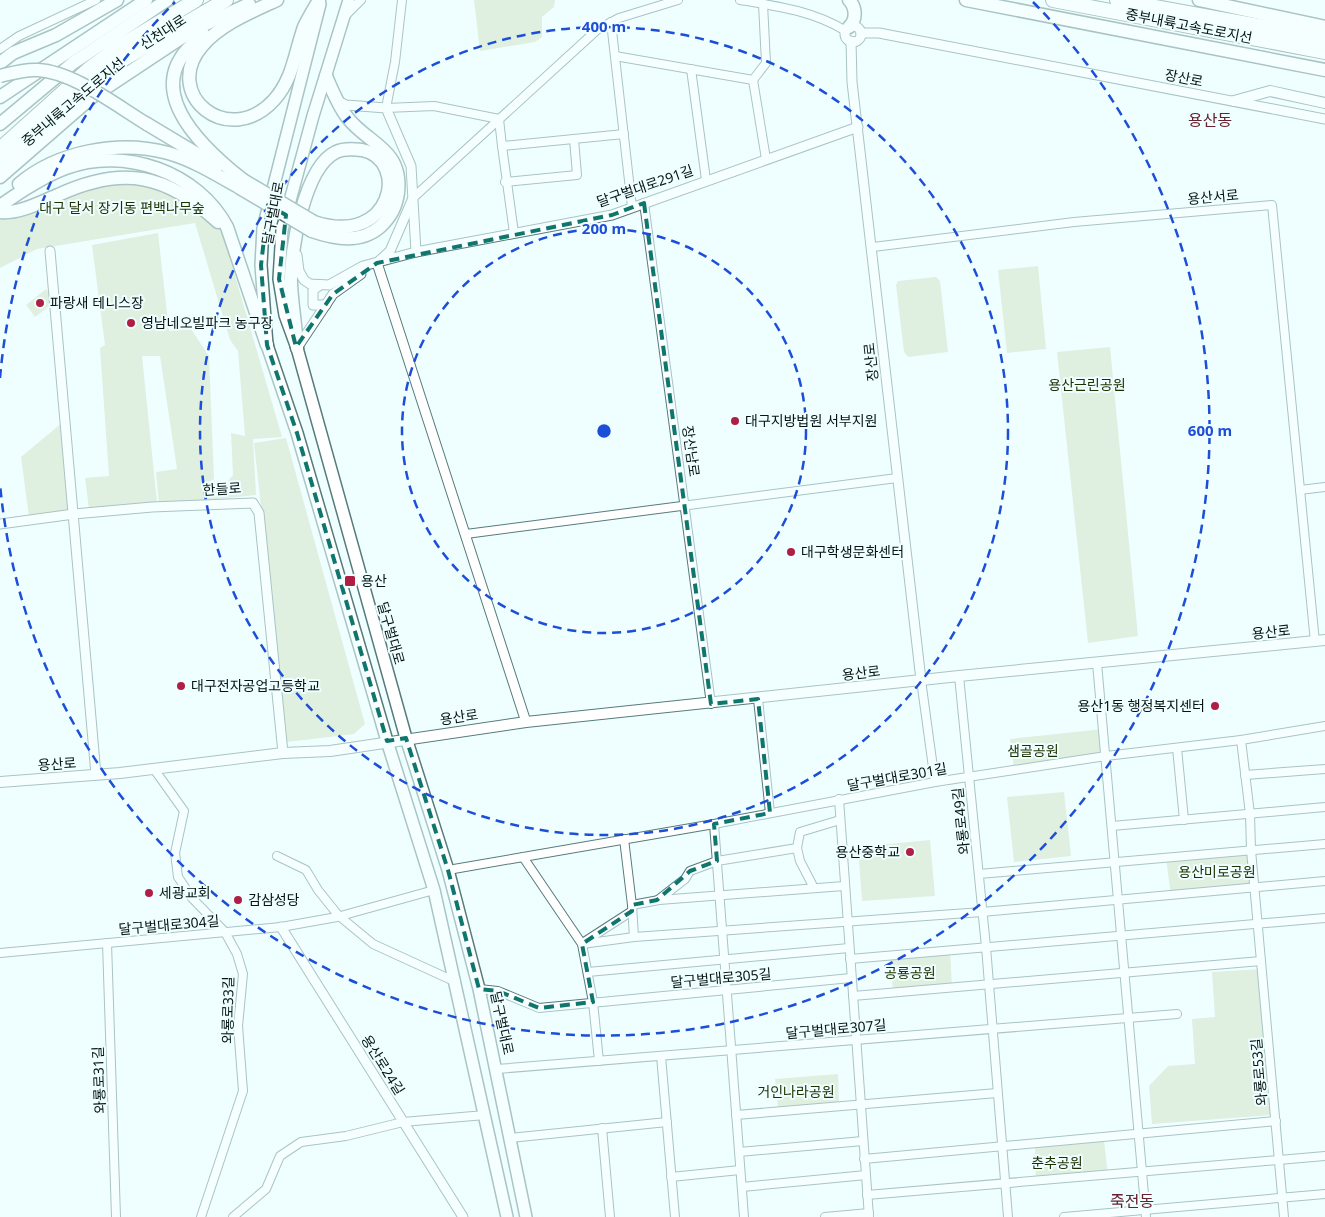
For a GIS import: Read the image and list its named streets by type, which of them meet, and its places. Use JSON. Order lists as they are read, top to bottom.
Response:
{
  "streets": {
    "highway": ["중부내륙고속도로지선", "신천대로"],
    "main road": ["달구벌대로", "용산로"],
    "street": [
      "장산로",
      "달구벌대로291길",
      "용산서로",
      "장산남로",
      "한들로",
      "달구벌대로301길",
      "와룡로49길",
      "달구벌대로304길",
      "달구벌대로305길",
      "와룡로33길",
      "달구벌대로307길",
      "용산로24길",
      "와룡로53길",
      "와룡로31길"
    ]
  },
  "crossings": [
    ["장산로", "달구벌대로291길"],
    ["장산로", "용산서로"],
    ["장산로", "용산로"],
    ["달구벌대로291길", "장산남로"],
    ["용산서로", "용산로"],
    ["달구벌대로", "용산로"],
    ["달구벌대로", "달구벌대로301길"],
    ["달구벌대로", "달구벌대로305길"],
    ["달구벌대로", "달구벌대로307길"],
    ["장산남로", "용산로"],
    ["한들로", "용산로"],
    ["용산로", "와룡로49길"],
    ["용산로", "와룡로33길"],
    ["달구벌대로301길", "와룡로49길"],
    ["달구벌대로301길", "와룡로53길"],
    ["와룡로49길", "달구벌대로307길"],
    ["달구벌대로304길", "와룡로33길"],
    ["달구벌대로304길", "용산로24길"],
    ["달구벌대로304길", "와룡로31길"]
  ],
  "districts": ["용산동", "죽전동"],
  "parks": [
    "대구 달서 장기동 편백나무숲",
    "용산근린공원",
    "샘골공원",
    "용산미로공원",
    "공룡공원",
    "거인나라공원",
    "춘추공원"
  ],
  "places": {
    "other": [
      "파랑새 테니스장",
      "영남네오빌파크 농구장",
      "대구지방법원 서부지원",
      "대구학생문화센터",
      "대구전자공업고등학교",
      "용산1동 행정복지센터",
      "용산중학교",
      "세광교회",
      "감삼성당"
    ],
    "transit": ["용산"]
  },
  "rings": ["400 m", "200 m", "600 m"]
}
